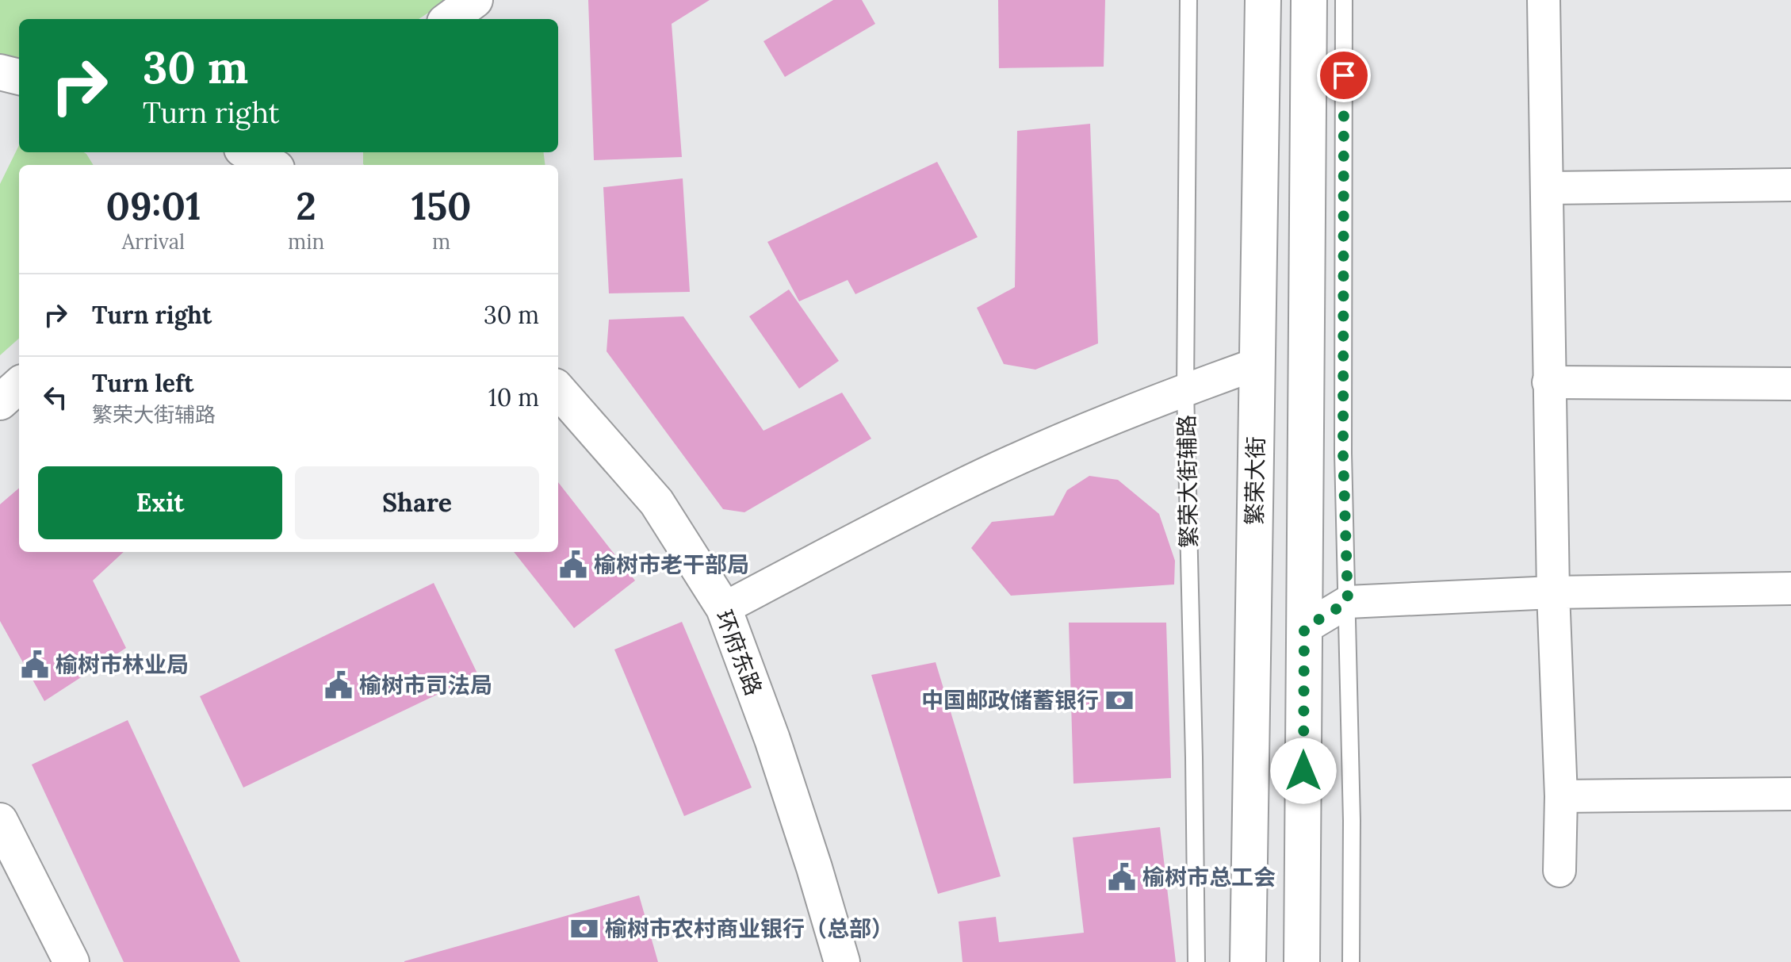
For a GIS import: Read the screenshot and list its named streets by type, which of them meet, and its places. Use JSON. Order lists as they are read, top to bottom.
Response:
{
  "streets": {
    "main road": ["繁荣大街", "环府东路"],
    "lane": ["繁荣大街辅路"]
  },
  "places": {
    "public building": [
      "榆树市老干部局",
      "榆树市林业局",
      "榆树市司法局",
      "榆树市总工会"
    ],
    "bank": ["中国邮政储蓄银行", "榆树市农村商业银行（总部）"]
  },
  "page": {
    "turn": ["30 m", "Turn right"],
    "eta": [
      "09:01",
      "Arrival",
      "2",
      "min",
      "150",
      "m"
    ],
    "list": [
      {
        "name": "Turn right",
        "value": "30 m"
      },
      {
        "name": "Turn left",
        "note": "繁荣大街辅路",
        "value": "10 m"
      }
    ],
    "buttons": ["Exit", "Share"]
  }
}
